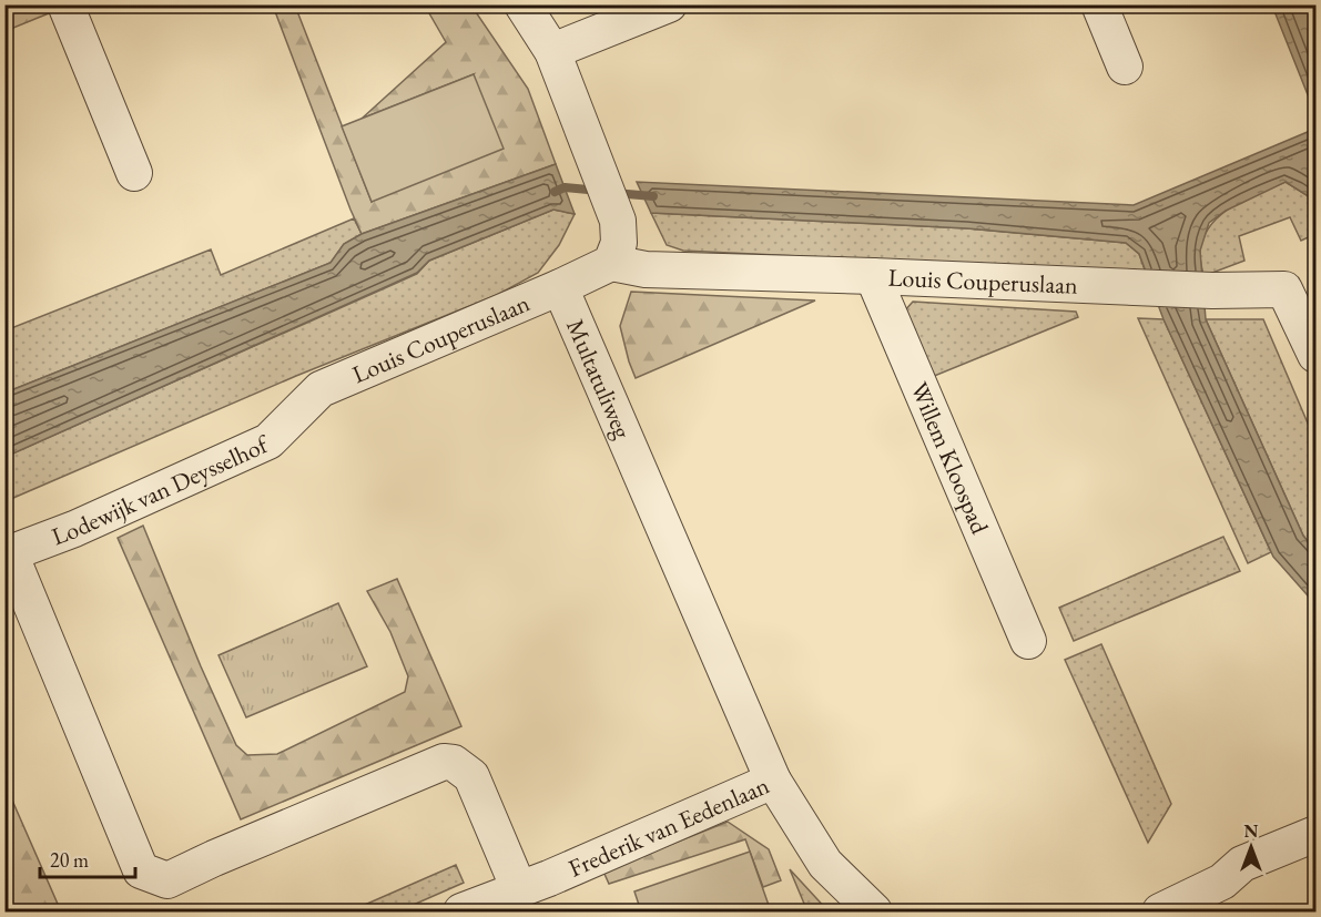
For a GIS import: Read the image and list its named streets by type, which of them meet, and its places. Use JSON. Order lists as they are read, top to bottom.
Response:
{
  "streets": {
    "street": [
      "Louis Couperuslaan",
      "Multatuliweg",
      "Willem Kloospad",
      "Lodewijk van Deysselhof",
      "Frederik van Eedenlaan"
    ]
  },
  "crossings": [
    ["Louis Couperuslaan", "Multatuliweg"],
    ["Louis Couperuslaan", "Willem Kloospad"],
    ["Louis Couperuslaan", "Lodewijk van Deysselhof"],
    ["Multatuliweg", "Frederik van Eedenlaan"],
    ["Lodewijk van Deysselhof", "Frederik van Eedenlaan"]
  ],
  "scale_bar": "20 m",
  "north": "top"
}
